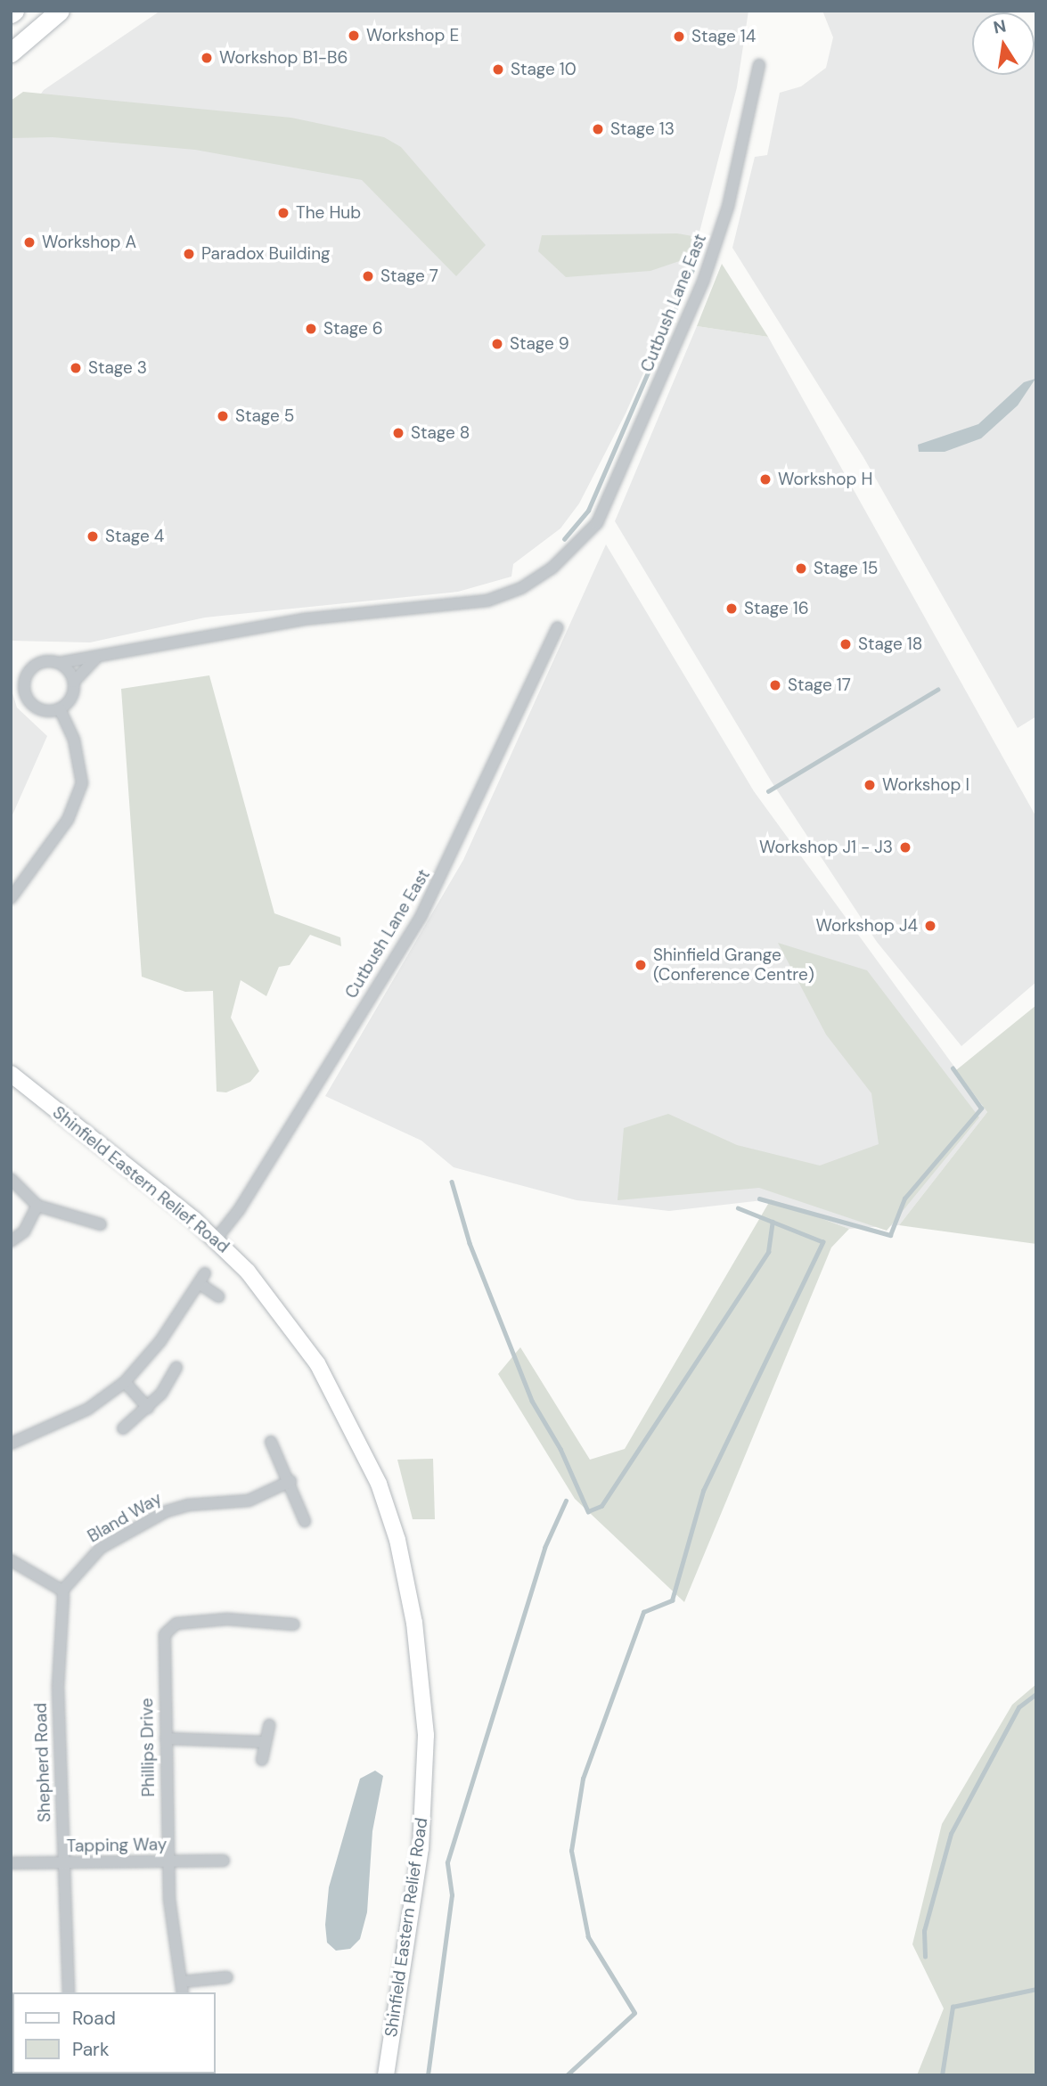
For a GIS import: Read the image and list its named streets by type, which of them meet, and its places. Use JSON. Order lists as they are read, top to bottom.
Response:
{
  "streets": {
    "main road": ["Shinfield Eastern Relief Road"],
    "street": [
      "Cutbush Lane East",
      "Bland Way",
      "Phillips Drive",
      "Shepherd Road",
      "Tapping Way"
    ]
  },
  "crossings": [
    ["Cutbush Lane East", "Shinfield Eastern Relief Road"],
    ["Bland Way", "Shepherd Road"],
    ["Phillips Drive", "Tapping Way"],
    ["Shepherd Road", "Tapping Way"]
  ],
  "places": [
    "Workshop E",
    "Stage 14",
    "Workshop B1-B6",
    "Stage 10",
    "Stage 13",
    "The Hub",
    "Workshop A",
    "Paradox Building",
    "Stage 7",
    "Stage 6",
    "Stage 9",
    "Stage 3",
    "Stage 5",
    "Stage 8",
    "Workshop H",
    "Stage 4",
    "Stage 15",
    "Stage 16",
    "Stage 18",
    "Stage 17",
    "Workshop I",
    "Workshop J1 - J3",
    "Workshop J4",
    "Shinfield Grange (Conference Centre)"
  ],
  "legend": ["Road", "Park"],
  "north": "top"
}
